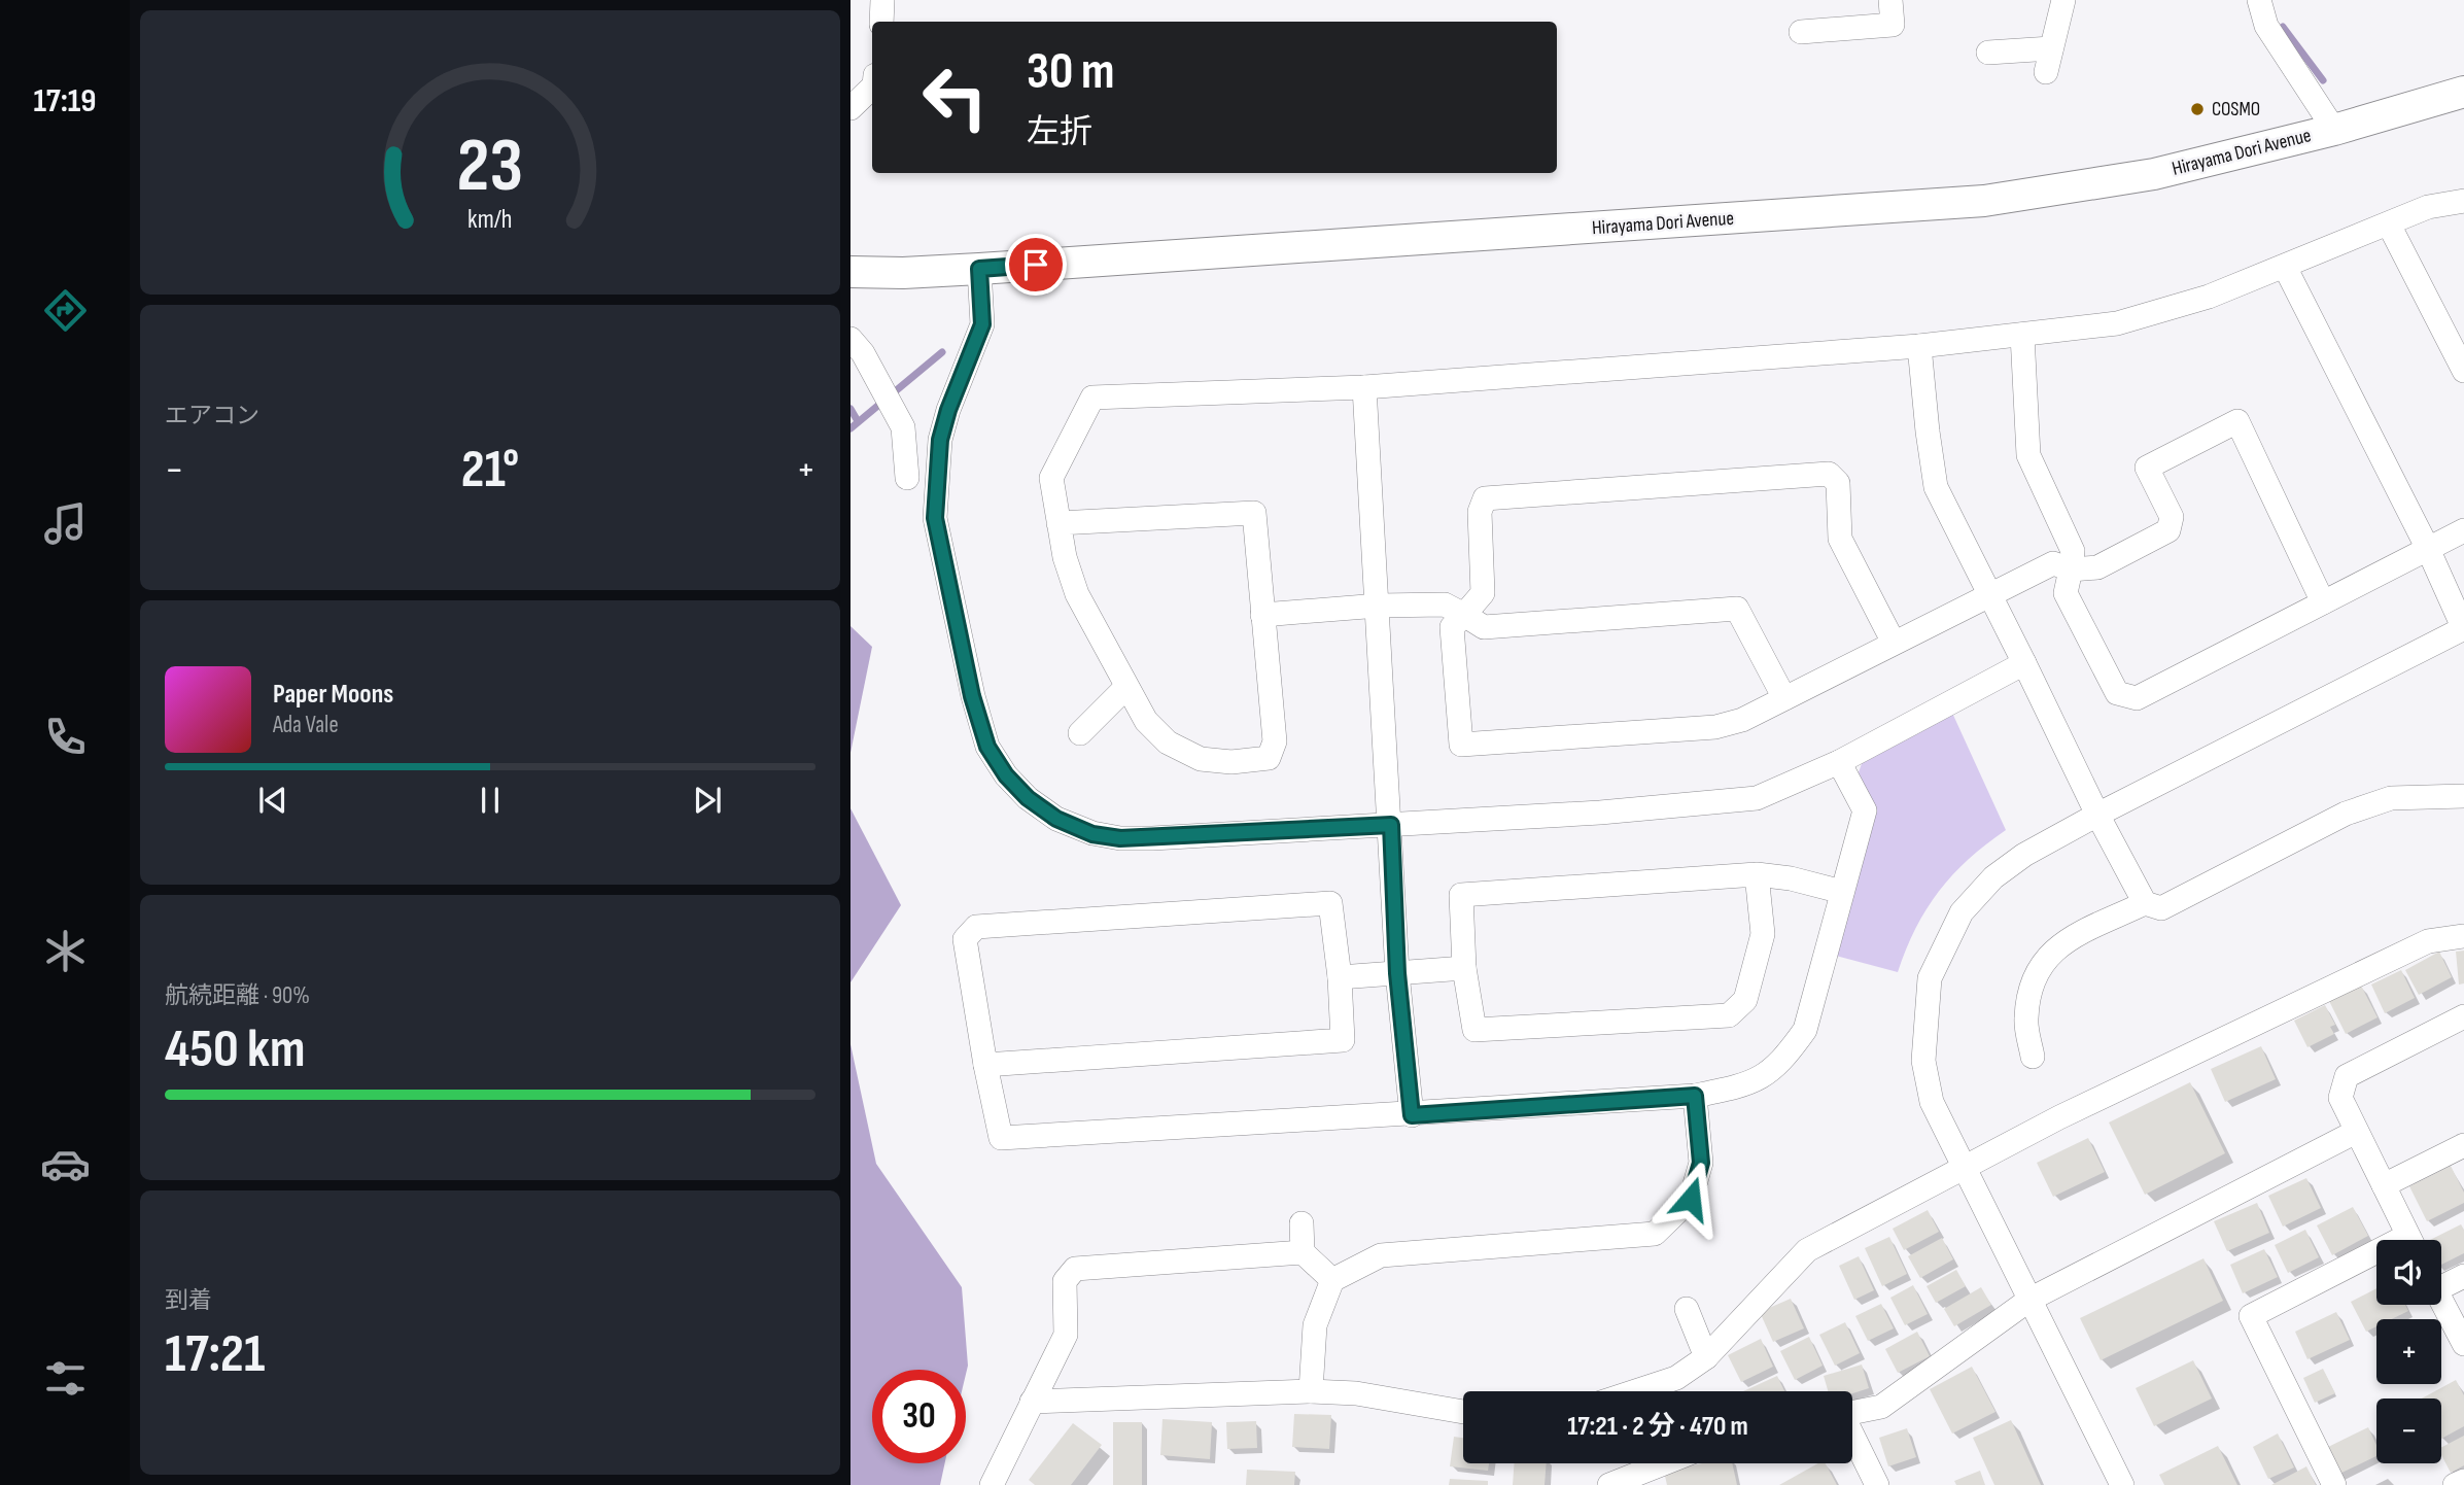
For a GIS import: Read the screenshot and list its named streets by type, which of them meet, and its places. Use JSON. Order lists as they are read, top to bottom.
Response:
{
  "streets": {
    "main road": ["Hirayama Dori Avenue"]
  },
  "places": ["COSMO"],
  "page": {
    "tabs": "17:19",
    "turn": ["30 m", "左折"],
    "tile": [
      "エアコン",
      ["航続距離 · 90%", "450 km"],
      ["到着", "17:21"]
    ],
    "heat": ["−", "21°", "+"],
    "song": ["Paper Moons", "Ada Vale"],
    "map_buttons": ["+", "−"],
    "limit": "30",
    "trip": "17:21 · 2 分 · 470 m",
    "gauge": ["23", "km/h"]
  }
}
